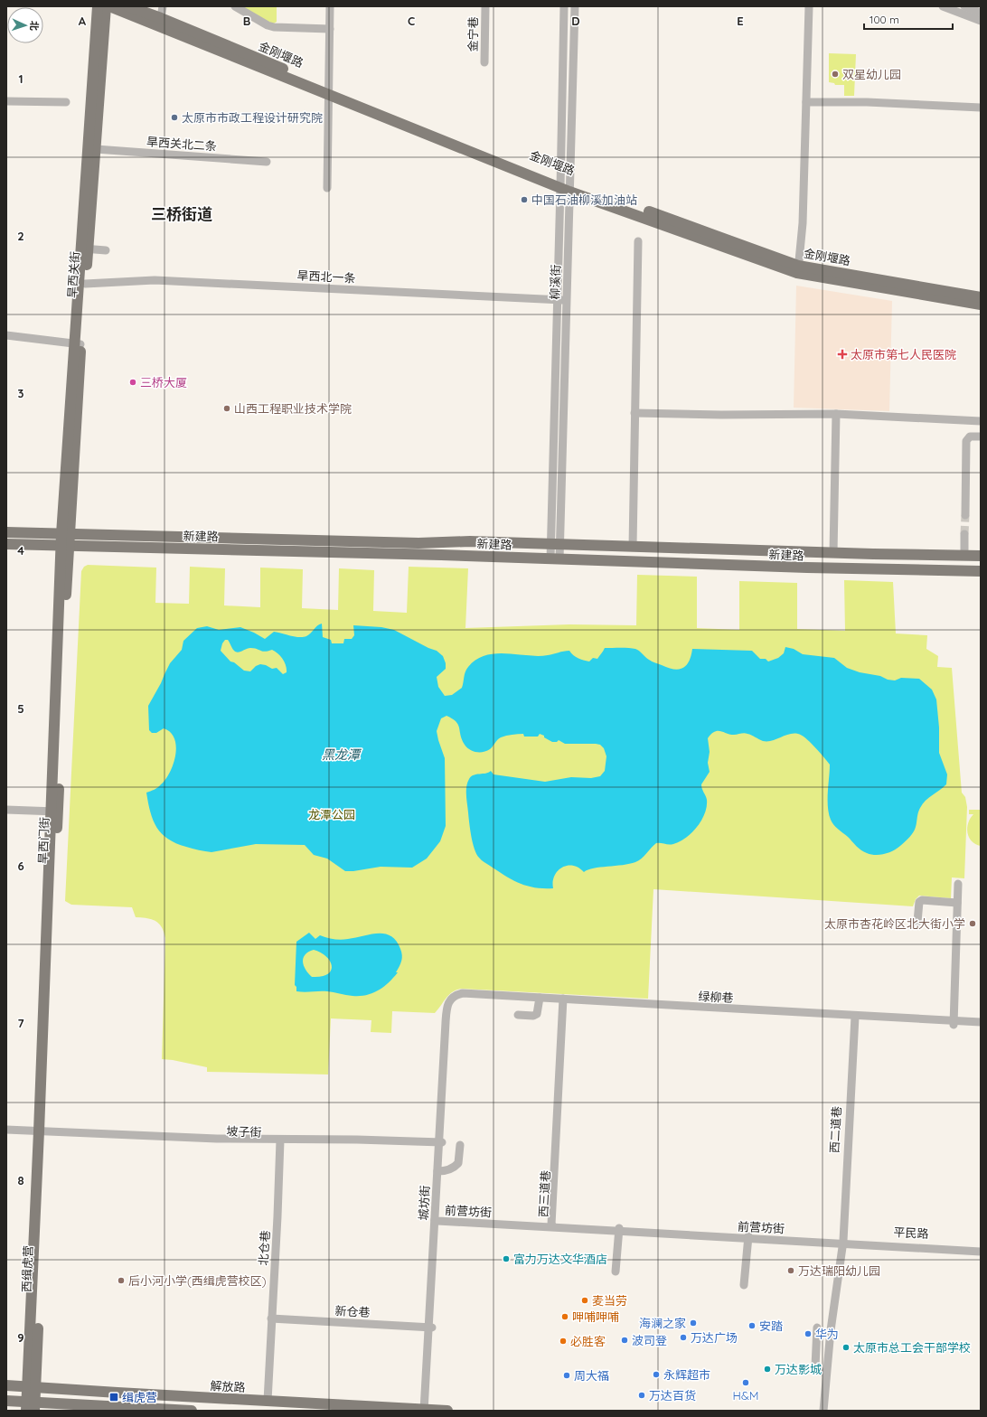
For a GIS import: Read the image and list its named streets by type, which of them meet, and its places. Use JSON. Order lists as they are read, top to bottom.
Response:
{
  "streets": {
    "main road": [
      "金刚堰路",
      "旱西关街",
      "新建路",
      "旱西门街",
      "西缉虎营",
      "解放路"
    ],
    "street": [
      "金宁巷",
      "旱西关北二条",
      "旱西北一条",
      "柳溪街",
      "绿柳巷",
      "西二道巷",
      "坡子街",
      "西三道巷",
      "城坊街",
      "前营坊街",
      "平民路",
      "北仓巷",
      "新仓巷"
    ]
  },
  "crossings": [
    ["旱西关北二条", "旱西关街"],
    ["旱西关街", "旱西北一条"],
    ["旱西关街", "新建路"],
    ["旱西关街", "旱西门街"],
    ["旱西北一条", "柳溪街"],
    ["柳溪街", "新建路"],
    ["新建路", "旱西门街"],
    ["旱西门街", "坡子街"],
    ["旱西门街", "西缉虎营"],
    ["绿柳巷", "西二道巷"],
    ["绿柳巷", "西三道巷"],
    ["绿柳巷", "城坊街"],
    ["西二道巷", "前营坊街"],
    ["西二道巷", "平民路"],
    ["坡子街", "城坊街"],
    ["坡子街", "北仓巷"],
    ["坡子街", "西缉虎营"],
    ["西三道巷", "前营坊街"],
    ["城坊街", "前营坊街"],
    ["城坊街", "新仓巷"],
    ["城坊街", "解放路"],
    ["前营坊街", "平民路"],
    ["北仓巷", "新仓巷"],
    ["北仓巷", "解放路"],
    ["西缉虎营", "解放路"]
  ],
  "districts": ["三桥街道"],
  "water": ["黑龙潭"],
  "parks": ["龙潭公园"],
  "places": {
    "other": [
      "双星幼儿园",
      "太原市市政工程设计研究院",
      "中国石油柳溪加油站",
      "三桥大厦",
      "山西工程职业技术学院",
      "太原市杏花岭区北大街小学",
      "富力万达文华酒店",
      "万达瑞阳幼儿园",
      "后小河小学(西缉虎营校区)",
      "麦当劳",
      "呷哺呷哺",
      "海澜之家",
      "安踏",
      "华为",
      "万达广场",
      "波司登",
      "必胜客",
      "太原市总工会干部学校",
      "万达影城",
      "永辉超市",
      "周大福",
      "H&M",
      "万达百货"
    ],
    "health": ["太原市第七人民医院"],
    "transit": ["缉虎营"]
  },
  "scale_bar": "100 m",
  "north": "right",
  "grid": {
    "columns": [
      "A",
      "B",
      "C",
      "D",
      "E"
    ],
    "rows": [
      "1",
      "2",
      "3",
      "4",
      "5",
      "6",
      "7",
      "8",
      "9"
    ]
  }
}
